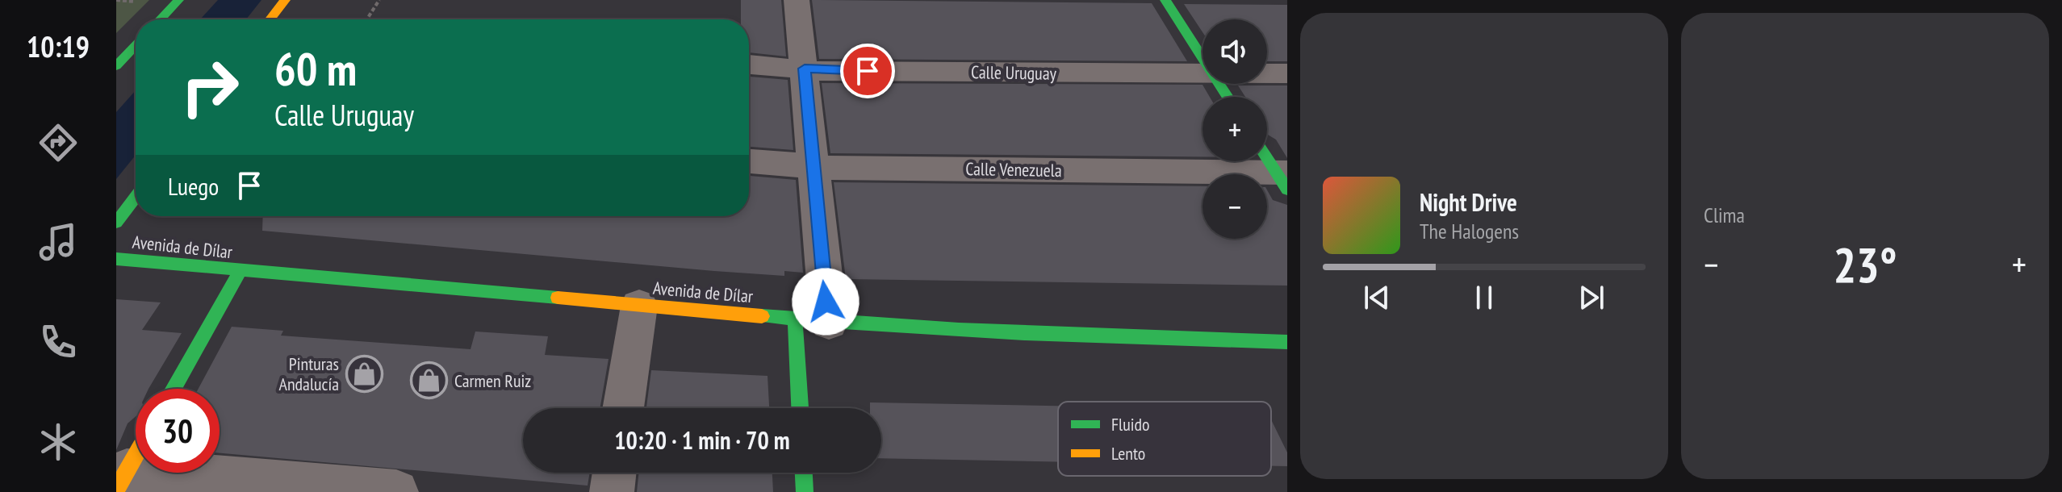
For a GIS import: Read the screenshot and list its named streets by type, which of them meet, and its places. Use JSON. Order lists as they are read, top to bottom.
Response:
{
  "streets": {
    "main road": ["Avenida de Dílar"],
    "street": ["Calle Uruguay", "Calle Venezuela"]
  },
  "places": {
    "shop": ["Pinturas Andalucía", "Carmen Ruiz"]
  },
  "legend": ["Fluido", "Lento"],
  "page": {
    "tabs": "10:19",
    "tile": "Clima",
    "map_buttons": ["+", "−"],
    "turn": ["60 m", "Calle Uruguay"],
    "then": "Luego",
    "song": ["Night Drive", "The Halogens"],
    "heat": ["−", "23°", "+"],
    "limit": "30",
    "trip": "10:20 · 1 min · 70 m"
  }
}
